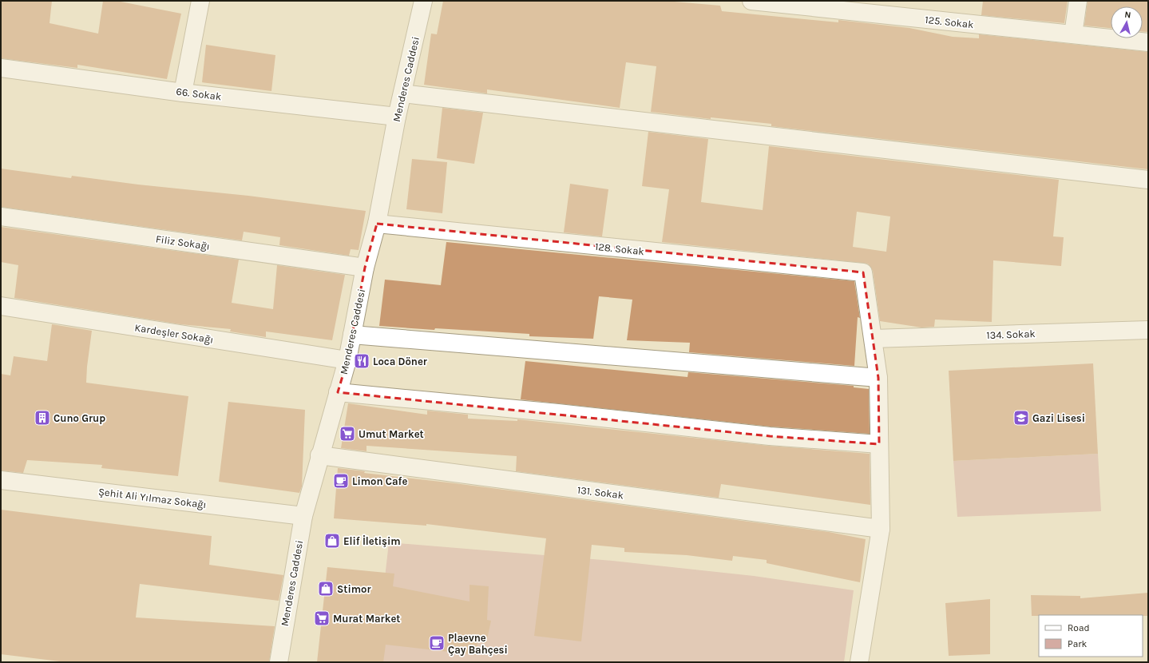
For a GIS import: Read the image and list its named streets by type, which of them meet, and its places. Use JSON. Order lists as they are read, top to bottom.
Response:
{
  "streets": {
    "street": [
      "125. Sokak",
      "Menderes Caddesi",
      "66. Sokak",
      "Filiz Sokağı",
      "128. Sokak",
      "Kardeşler Sokağı",
      "134. Sokak",
      "131. Sokak",
      "Şehit Ali Yılmaz Sokağı"
    ]
  },
  "crossings": [
    ["Menderes Caddesi", "66. Sokak"],
    ["Menderes Caddesi", "Filiz Sokağı"],
    ["Menderes Caddesi", "128. Sokak"],
    ["Menderes Caddesi", "Kardeşler Sokağı"],
    ["Menderes Caddesi", "131. Sokak"],
    ["Menderes Caddesi", "Şehit Ali Yılmaz Sokağı"],
    ["128. Sokak", "134. Sokak"]
  ],
  "places": {
    "restaurant": ["Loca Döner"],
    "building": ["Cuno Grup"],
    "school or university": ["Gazi Lisesi"],
    "supermarket": ["Umut Market", "Murat Market"],
    "cafe": ["Limon Cafe", "Plaevne Çay Bahçesi"],
    "shop": ["Elif İletişim", "Stimor"]
  },
  "legend": ["Road", "Park"],
  "north": "top"
}
